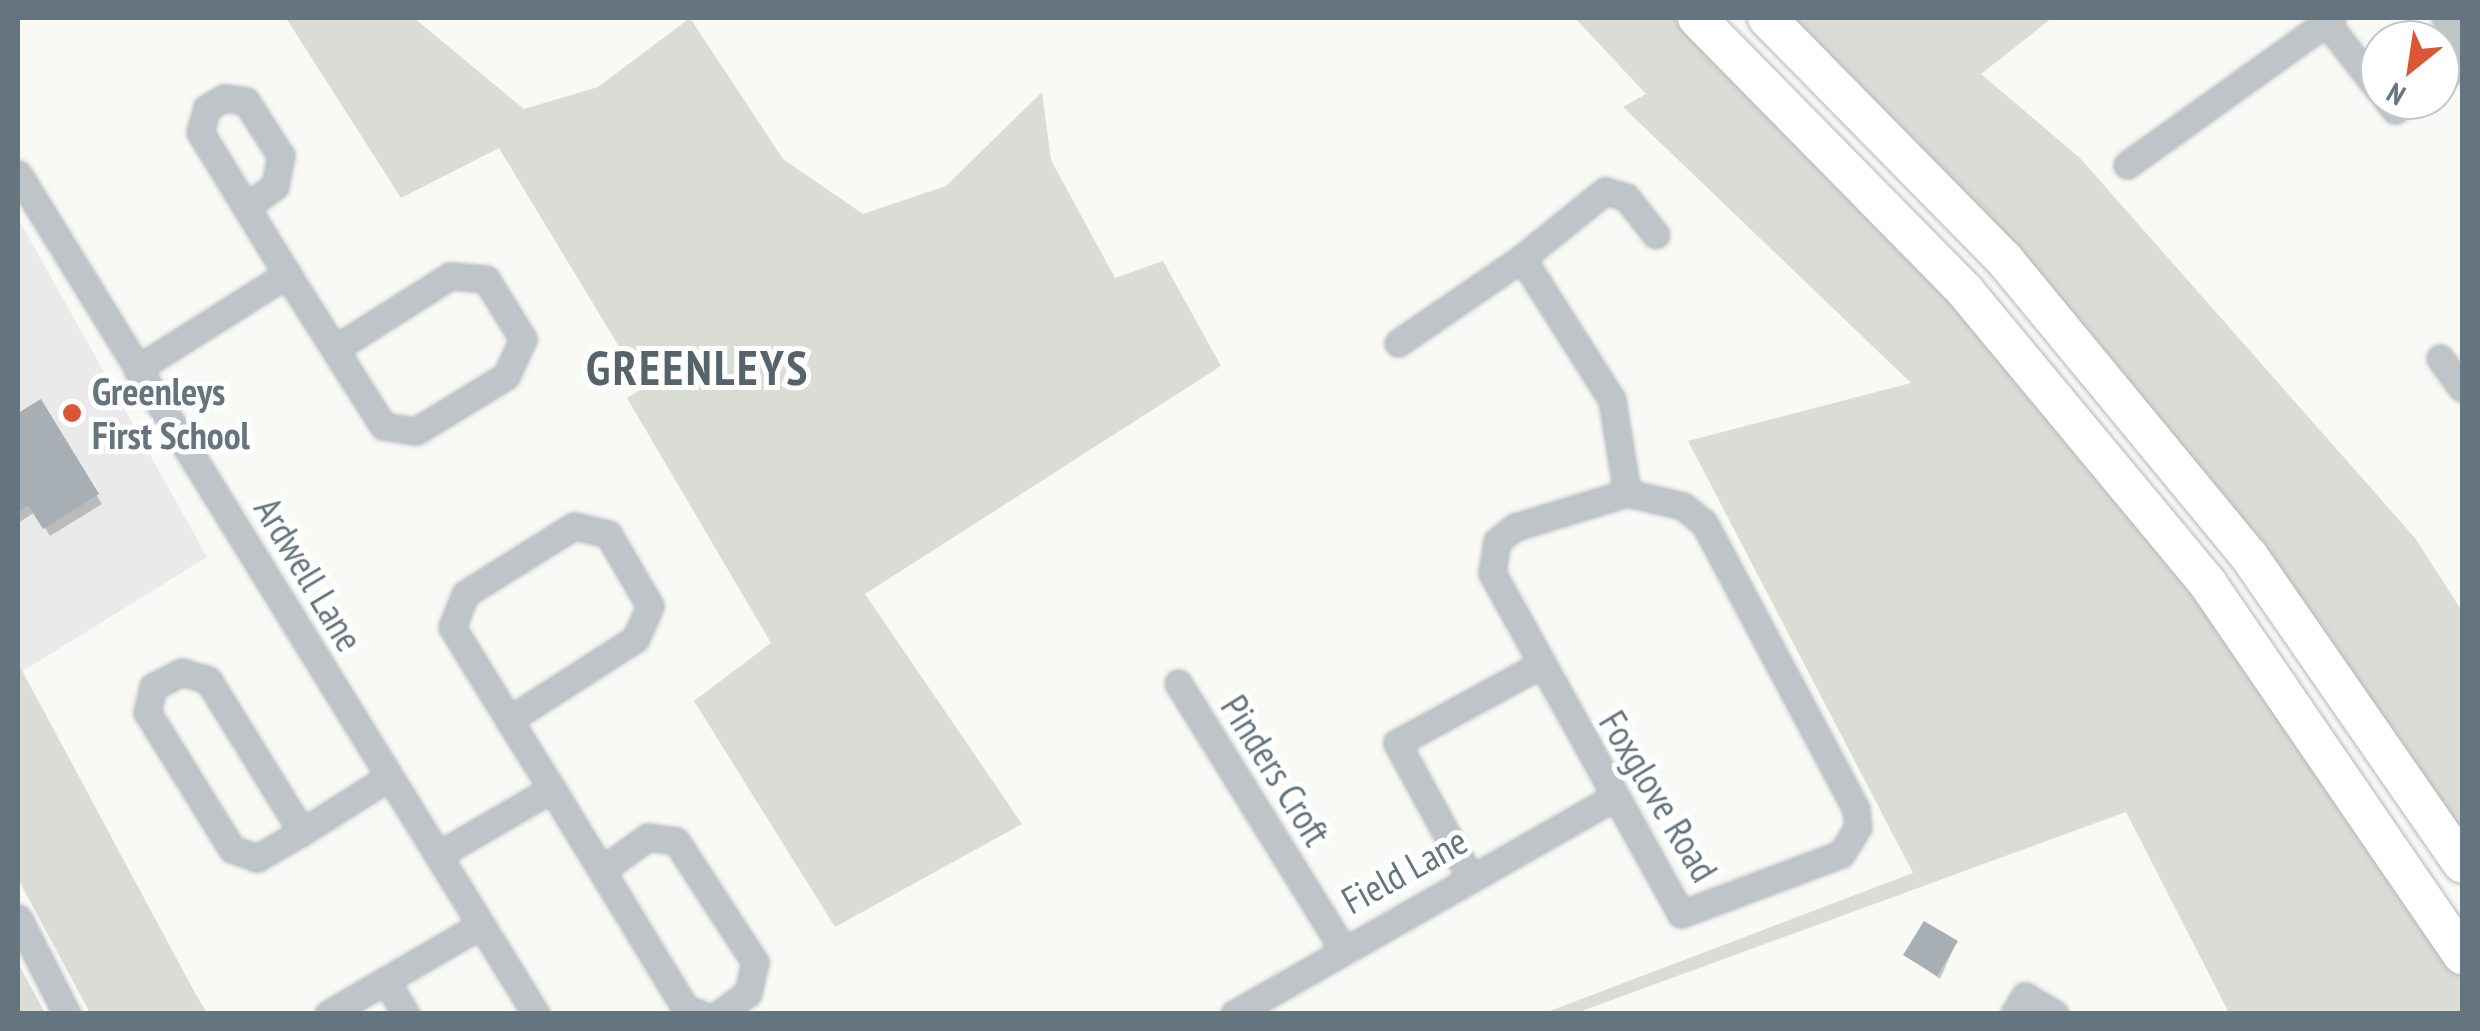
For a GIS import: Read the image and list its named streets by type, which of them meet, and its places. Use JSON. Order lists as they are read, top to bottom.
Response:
{
  "streets": {
    "street": [
      "Ardwell Lane",
      "Pinders Croft",
      "Foxglove Road",
      "Field Lane"
    ]
  },
  "crossings": [
    ["Pinders Croft", "Field Lane"],
    ["Foxglove Road", "Field Lane"]
  ],
  "districts": ["GREENLEYS"],
  "places": ["Greenleys First School"],
  "north": "bottom left"
}
